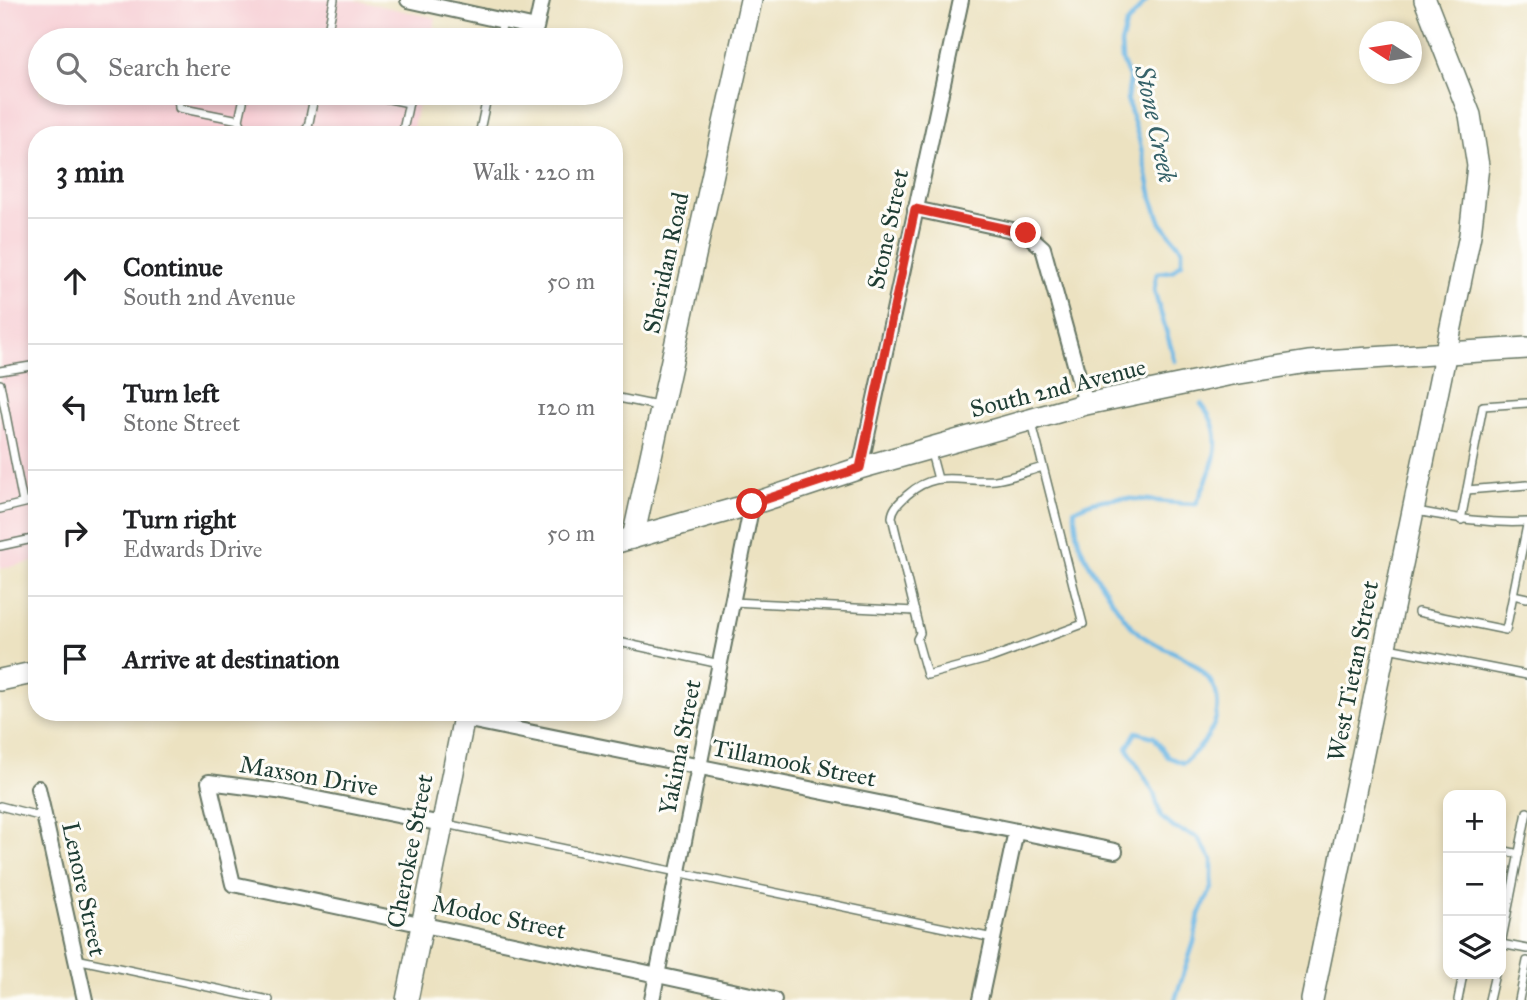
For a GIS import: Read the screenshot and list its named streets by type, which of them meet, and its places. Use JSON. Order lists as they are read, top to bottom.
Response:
{
  "streets": {
    "main road": [
      "Sheridan Road",
      "South 2nd Avenue",
      "West Tietan Street",
      "Cherokee Street"
    ],
    "street": [
      "Stone Street",
      "Yakima Street",
      "Tillamook Street",
      "Maxson Drive",
      "Lenore Street",
      "Modoc Street"
    ]
  },
  "crossings": [
    ["Stone Street", "South 2nd Avenue"],
    ["Sheridan Road", "South 2nd Avenue"],
    ["South 2nd Avenue", "West Tietan Street"],
    ["South 2nd Avenue", "Yakima Street"],
    ["Yakima Street", "Tillamook Street"],
    ["Yakima Street", "Modoc Street"],
    ["Maxson Drive", "Cherokee Street"],
    ["Maxson Drive", "Modoc Street"],
    ["Cherokee Street", "Modoc Street"]
  ],
  "water": ["Stone Creek"],
  "north": "left",
  "page": {
    "search": "Search here",
    "heading": ["3 min", "Walk · 220 m"],
    "list": [
      ["Continue", "South 2nd Avenue", "50 m"],
      ["Turn left", "Stone Street", "120 m"],
      ["Turn right", "Edwards Drive", "50 m"],
      "Arrive at destination"
    ],
    "map_buttons": ["+", "−"]
  }
}
